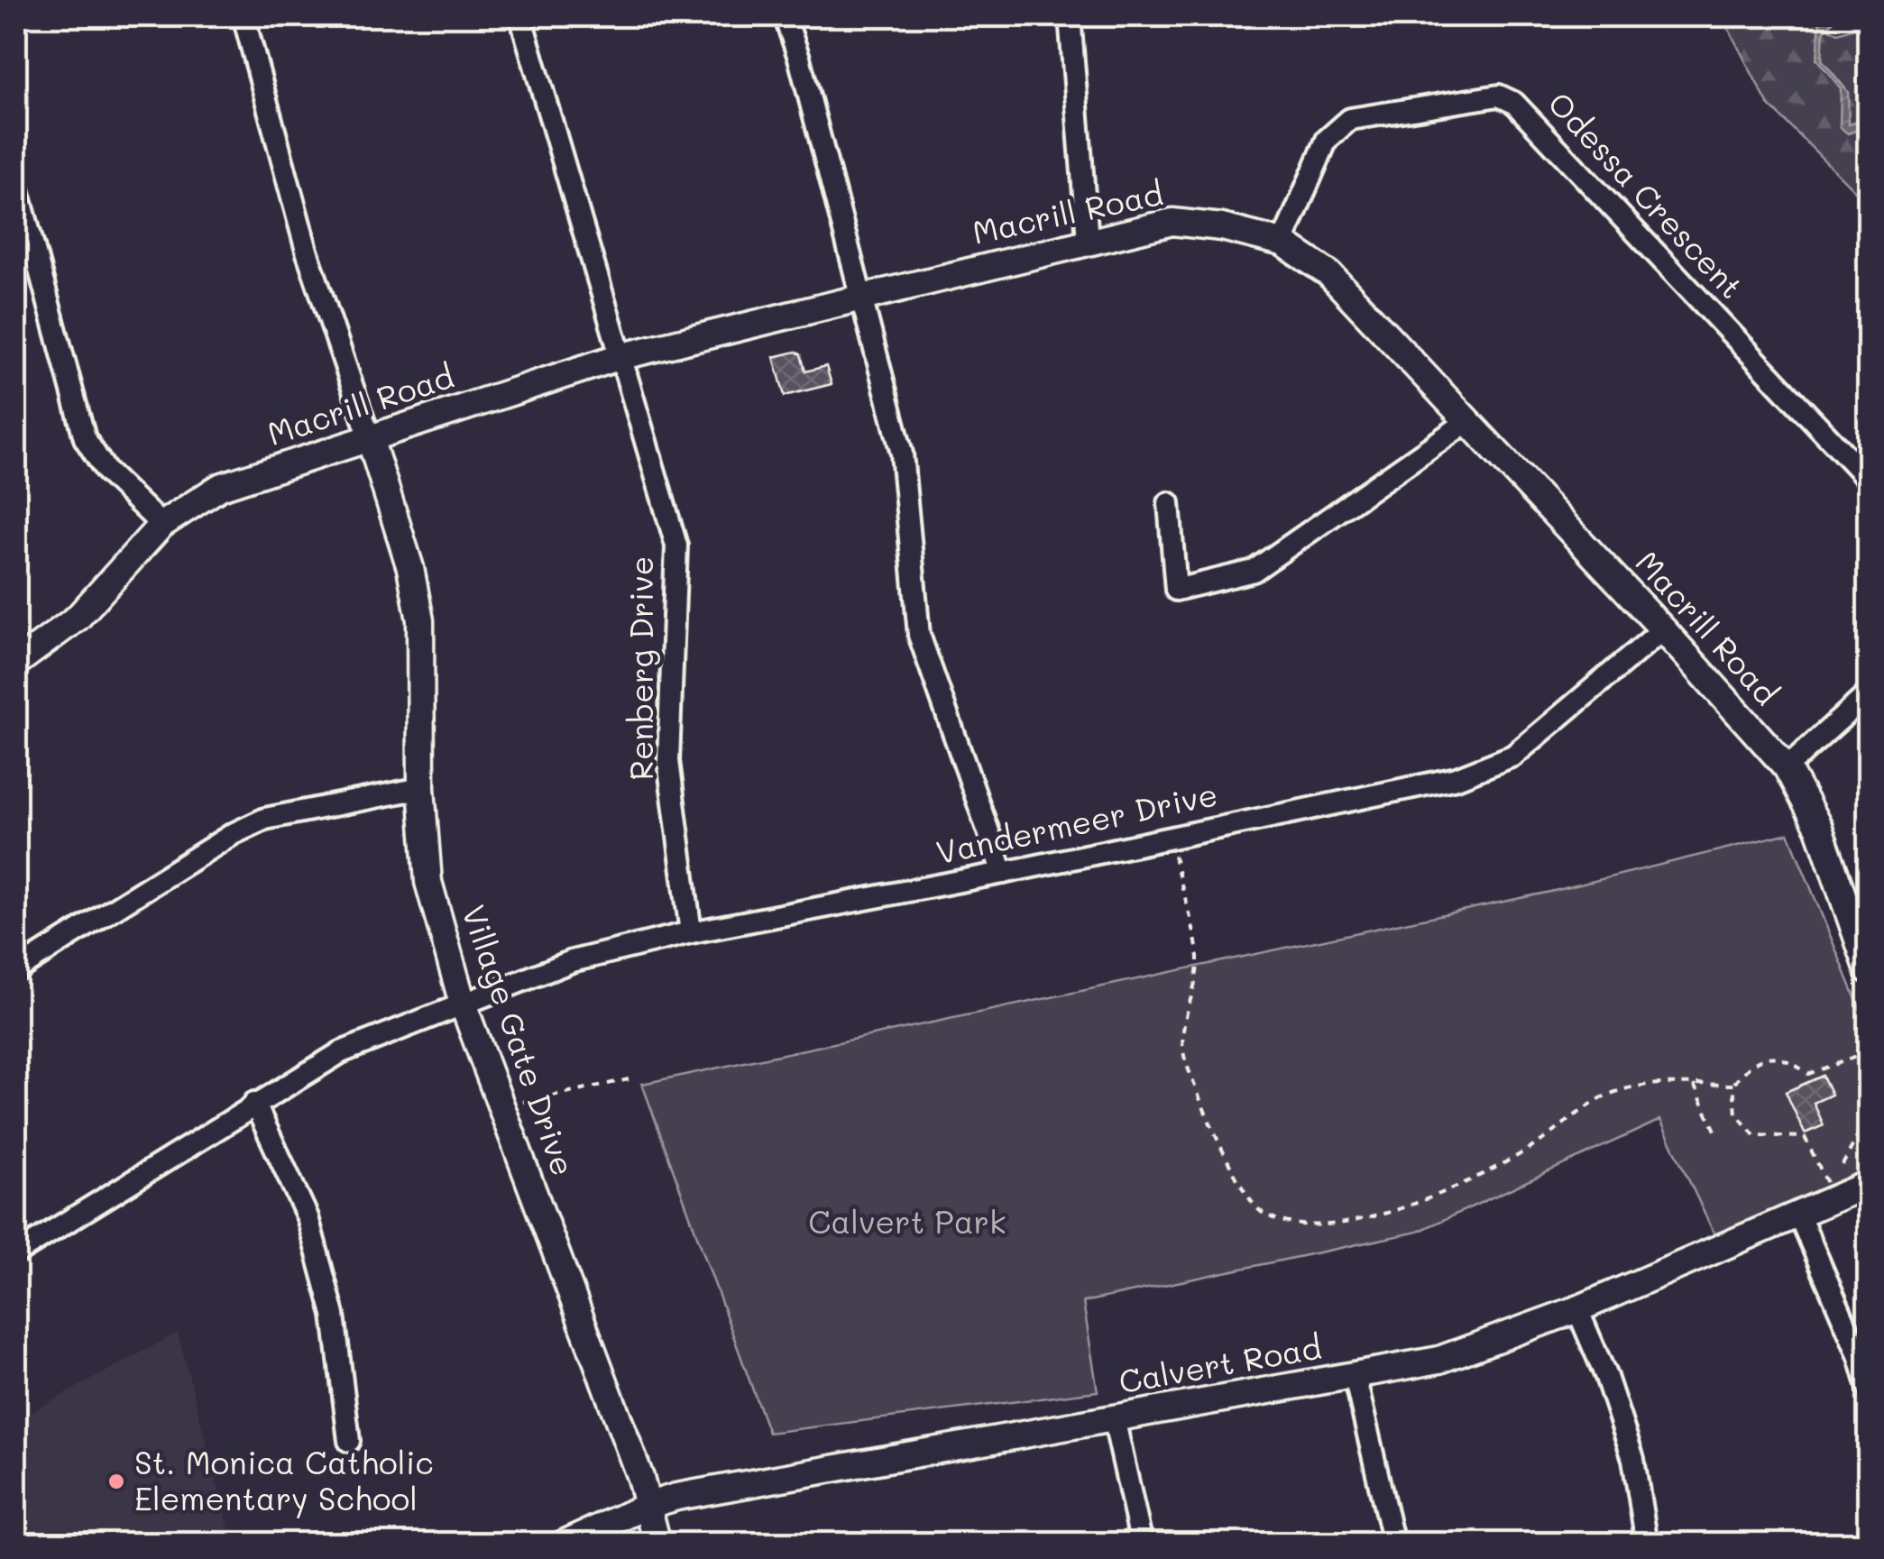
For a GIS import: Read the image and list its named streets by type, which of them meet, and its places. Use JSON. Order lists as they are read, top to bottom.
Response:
{
  "streets": {
    "street": [
      "Odessa Crescent",
      "Macrill Road",
      "Renberg Drive",
      "Vandermeer Drive",
      "Village Gate Drive",
      "Calvert Road"
    ]
  },
  "crossings": [
    ["Odessa Crescent", "Macrill Road"],
    ["Macrill Road", "Renberg Drive"],
    ["Macrill Road", "Vandermeer Drive"],
    ["Macrill Road", "Village Gate Drive"],
    ["Renberg Drive", "Vandermeer Drive"],
    ["Vandermeer Drive", "Village Gate Drive"],
    ["Village Gate Drive", "Calvert Road"]
  ],
  "parks": ["Calvert Park"],
  "places": ["St. Monica Catholic Elementary School"]
}
